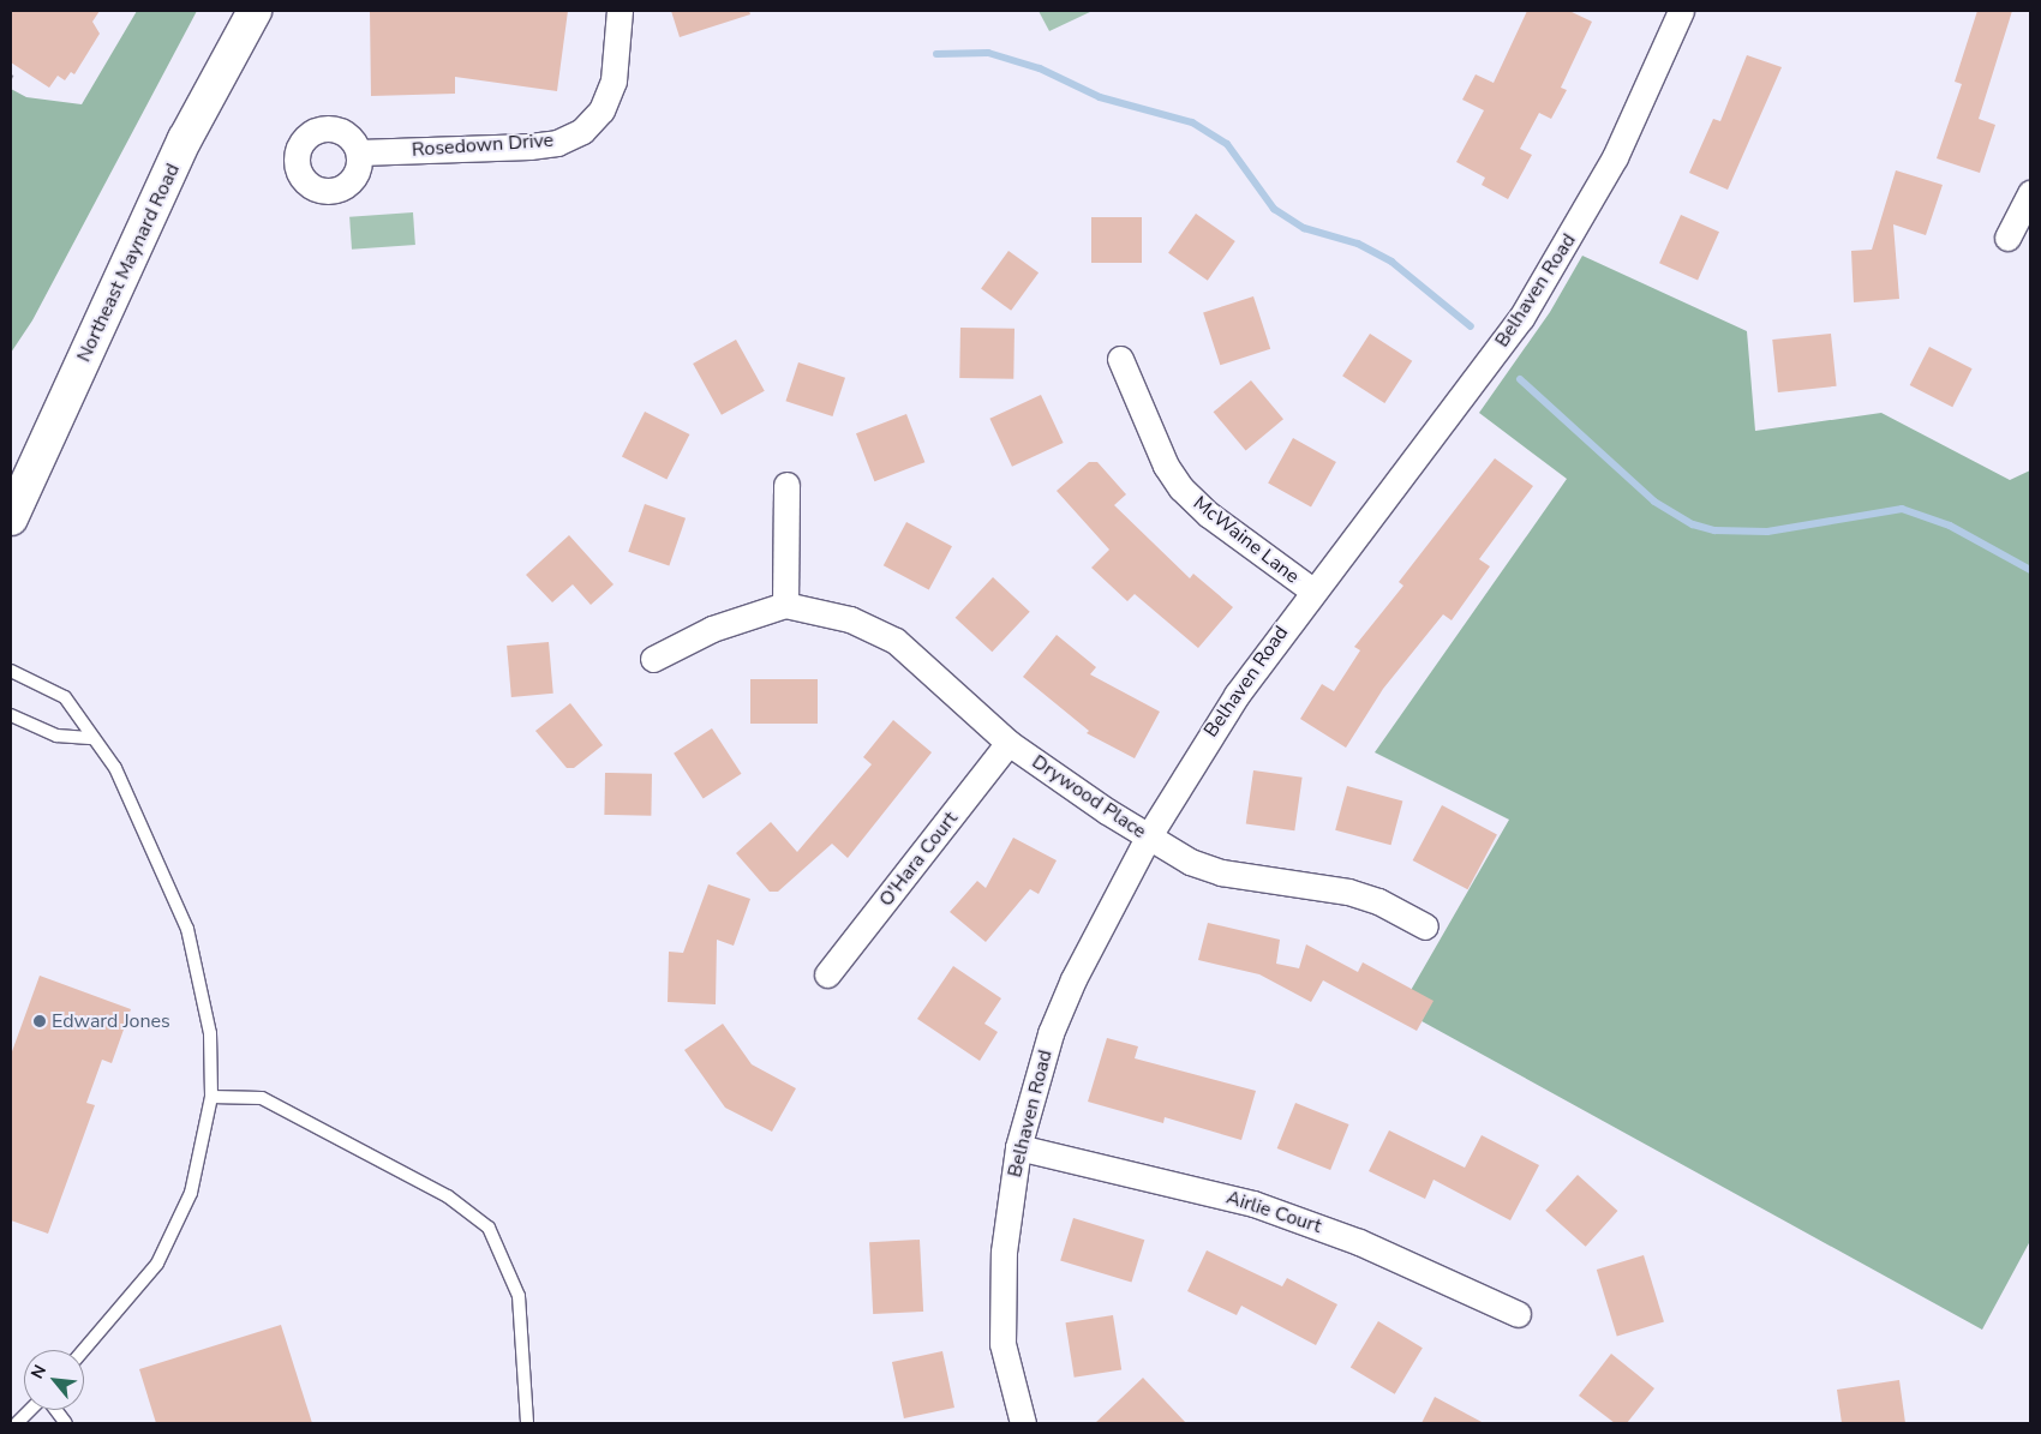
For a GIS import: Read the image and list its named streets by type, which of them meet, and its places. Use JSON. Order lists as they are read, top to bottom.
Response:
{
  "streets": {
    "main road": ["Northeast Maynard Road"],
    "street": [
      "Rosedown Drive",
      "Belhaven Road",
      "McWaine Lane",
      "Drywood Place",
      "O'Hara Court",
      "Airlie Court"
    ]
  },
  "crossings": [
    ["Belhaven Road", "McWaine Lane"],
    ["Belhaven Road", "Drywood Place"],
    ["Belhaven Road", "Airlie Court"],
    ["Drywood Place", "O'Hara Court"]
  ],
  "places": ["Edward Jones"],
  "north": "top left"
}
